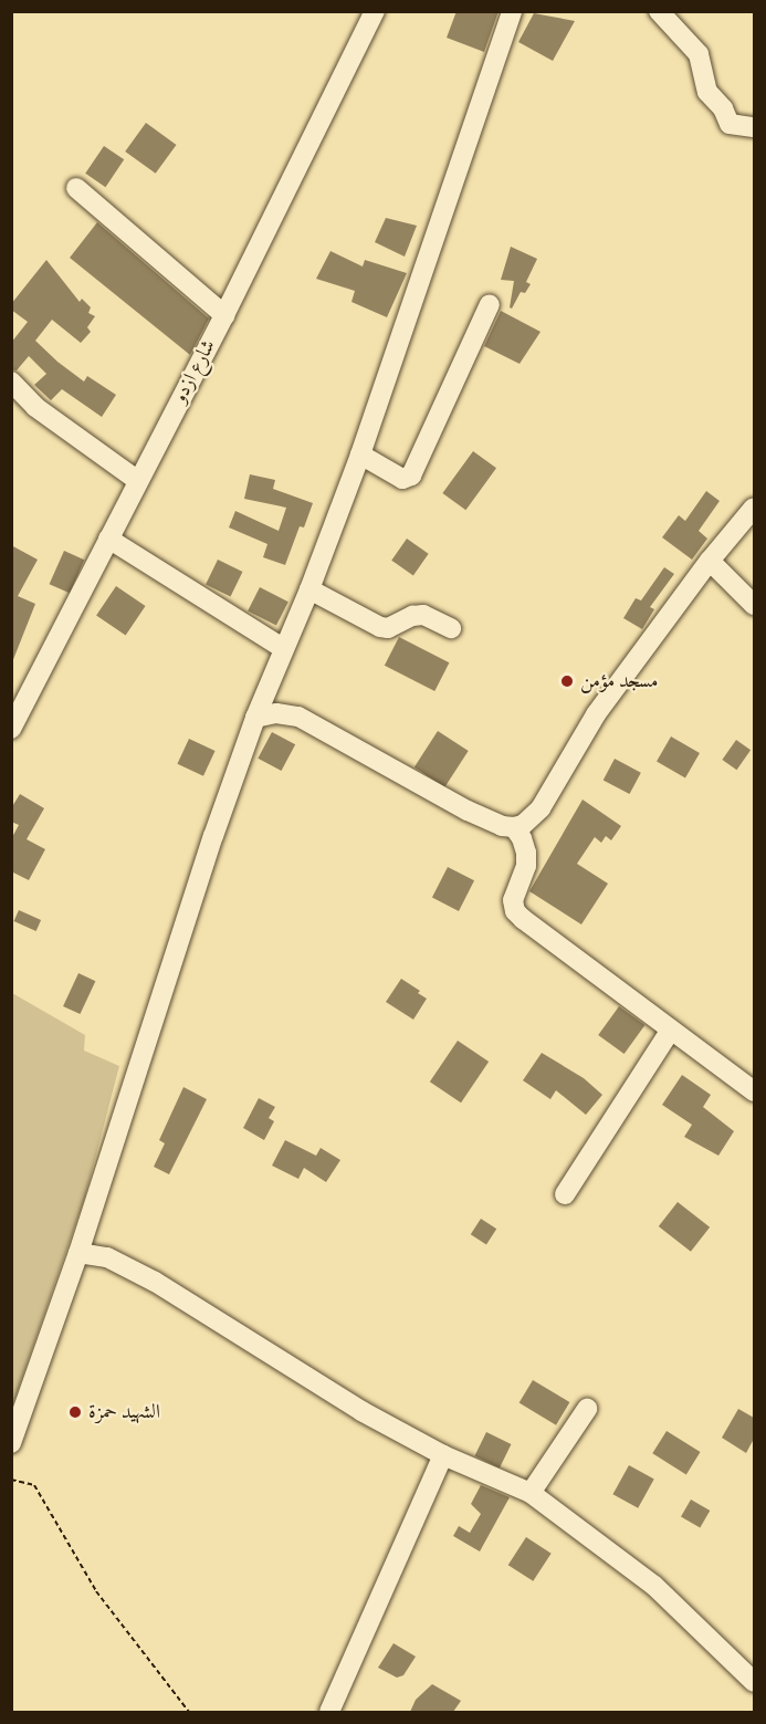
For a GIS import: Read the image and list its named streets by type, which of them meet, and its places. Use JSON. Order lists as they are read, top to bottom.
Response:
{
  "streets": {
    "street": ["شارع ازدو"]
  },
  "places": ["مسجد مؤمن", "الشهيد حمزة"]
}
